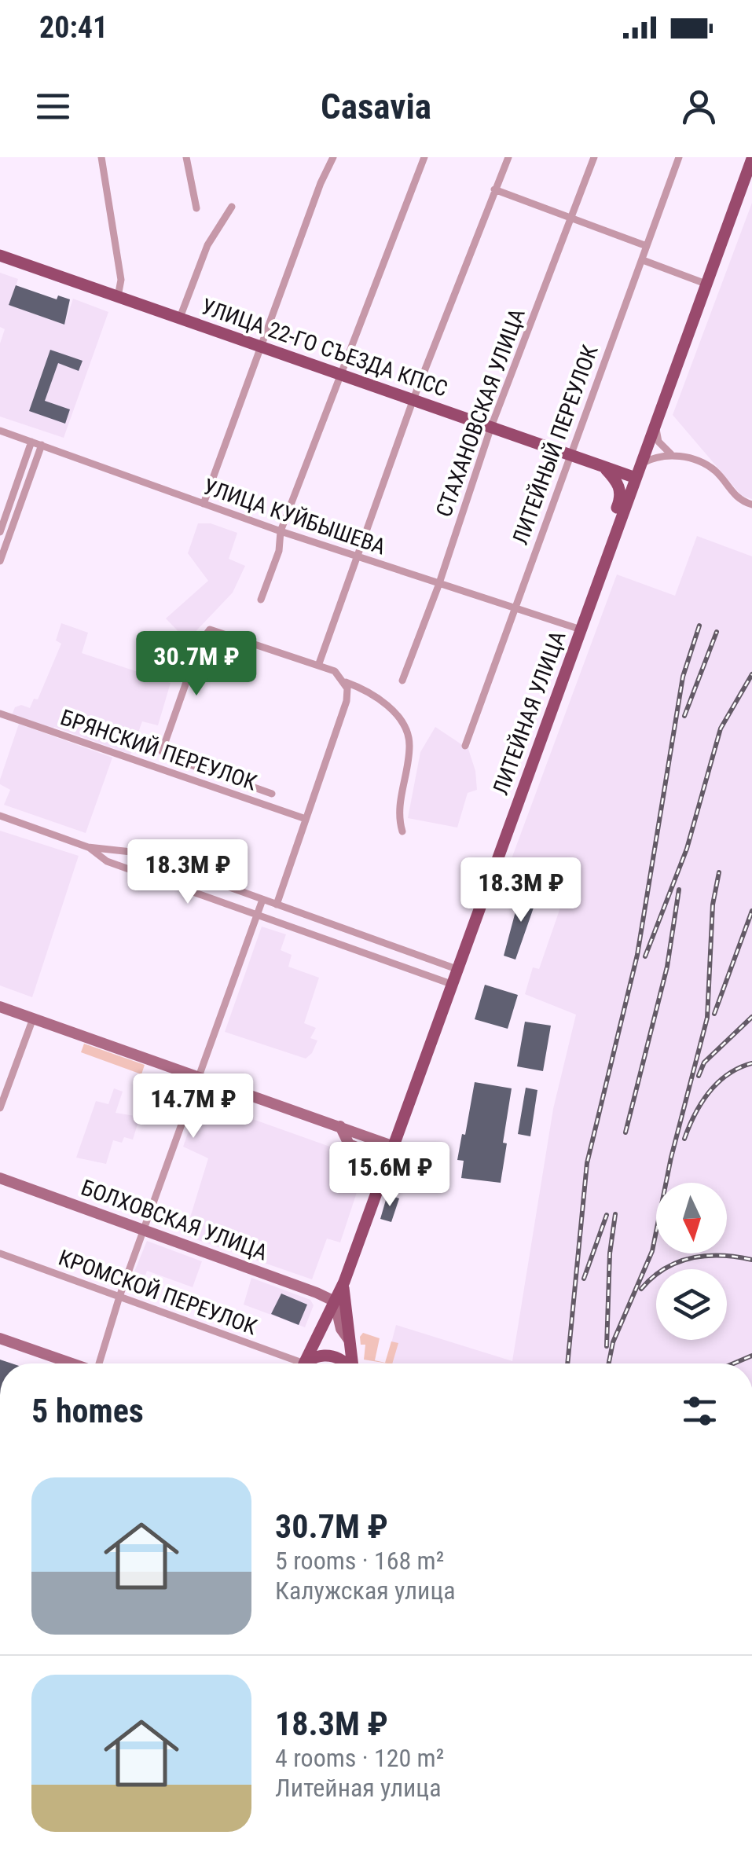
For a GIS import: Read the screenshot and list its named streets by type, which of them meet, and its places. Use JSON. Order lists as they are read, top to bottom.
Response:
{
  "streets": {
    "main road": ["УЛИЦА 22-ГО СЪЕЗДА КПСС", "ЛИТЕЙНАЯ УЛИЦА", "БОЛХОВСКАЯ УЛИЦА"],
    "street": [
      "СТАХАНОВСКАЯ УЛИЦА",
      "ЛИТЕЙНЫЙ ПЕРЕУЛОК",
      "УЛИЦА КУЙБЫШЕВА",
      "БРЯНСКИЙ ПЕРЕУЛОК",
      "КРОМСКОЙ ПЕРЕУЛОК"
    ]
  },
  "crossings": [
    ["УЛИЦА 22-ГО СЪЕЗДА КПСС", "СТАХАНОВСКАЯ УЛИЦА"],
    ["УЛИЦА 22-ГО СЪЕЗДА КПСС", "ЛИТЕЙНЫЙ ПЕРЕУЛОК"],
    ["УЛИЦА 22-ГО СЪЕЗДА КПСС", "ЛИТЕЙНАЯ УЛИЦА"],
    ["СТАХАНОВСКАЯ УЛИЦА", "УЛИЦА КУЙБЫШЕВА"],
    ["ЛИТЕЙНЫЙ ПЕРЕУЛОК", "УЛИЦА КУЙБЫШЕВА"],
    ["УЛИЦА КУЙБЫШЕВА", "ЛИТЕЙНАЯ УЛИЦА"],
    ["ЛИТЕЙНАЯ УЛИЦА", "БОЛХОВСКАЯ УЛИЦА"]
  ],
  "north": "bottom",
  "page": {
    "status": "20:41",
    "header": "Casavia",
    "price": [
      "30.7M ₽",
      "18.3M ₽",
      "18.3M ₽",
      "14.7M ₽",
      "15.6M ₽"
    ],
    "heading": "5 homes",
    "list": [
      {
        "name": "30.7M ₽",
        "note": "5 rooms · 168 m² · Калужская улица"
      },
      {
        "name": "18.3M ₽",
        "note": "4 rooms · 120 m² · Литейная улица"
      }
    ]
  }
}
